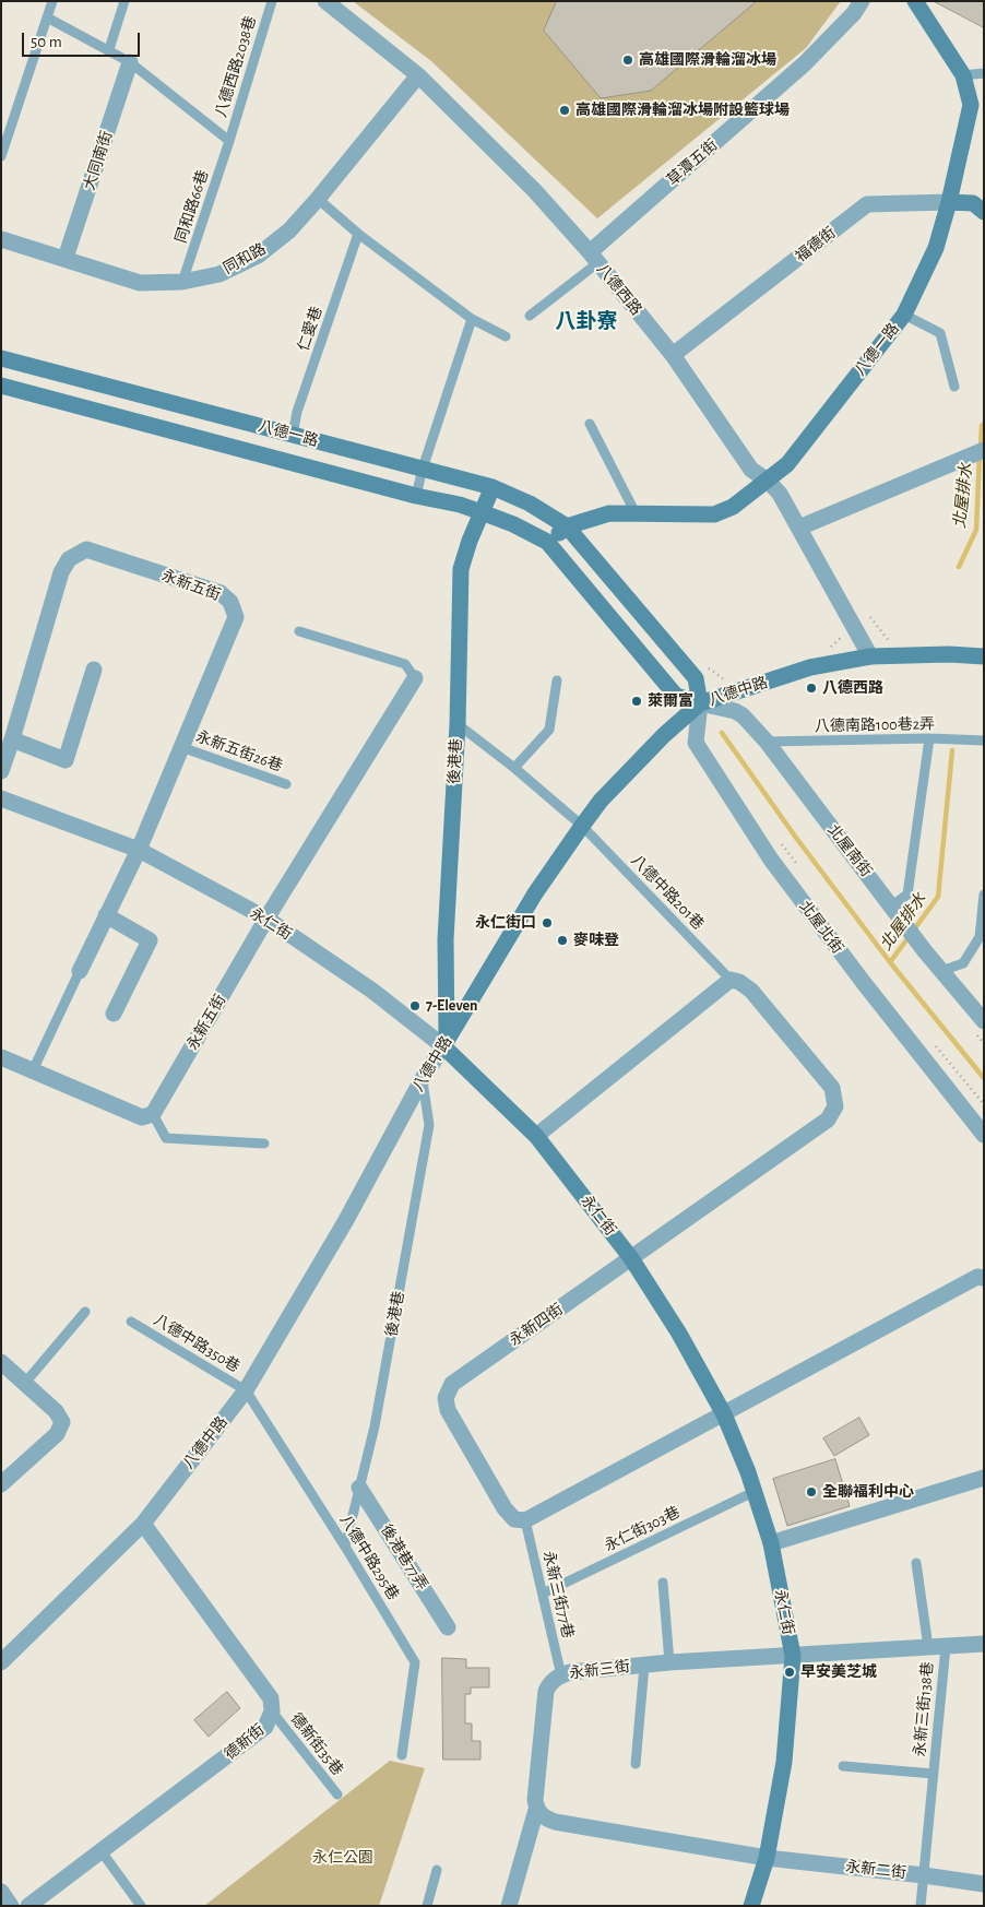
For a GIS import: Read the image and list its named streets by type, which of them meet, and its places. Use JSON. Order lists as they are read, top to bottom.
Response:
{
  "streets": {
    "street": [
      "大同南街",
      "草潭五街",
      "福德街",
      "同和路",
      "八德西路",
      "八德一路",
      "永新五街",
      "八德中路",
      "後港巷",
      "北屋南街",
      "永仁街",
      "北屋北街",
      "永新四街",
      "後港巷77弄",
      "永新三街",
      "德新街",
      "永新二街"
    ],
    "lane": [
      "八德西路2038巷",
      "同和路66巷",
      "仁愛巷",
      "八德南路100巷2弄",
      "永新五街26巷",
      "八德中路201巷",
      "八德中路350巷",
      "永仁街303巷",
      "八德中路295巷",
      "永新三街77巷",
      "永新三街138巷",
      "德新街35巷"
    ]
  },
  "crossings": [
    ["八德西路2038巷", "同和路66巷"],
    ["大同南街", "同和路"],
    ["草潭五街", "八德西路"],
    ["同和路66巷", "同和路"],
    ["福德街", "八德西路"],
    ["福德街", "八德一路"],
    ["同和路", "八德西路"],
    ["八德西路", "八德一路"],
    ["八德西路", "八德中路"],
    ["仁愛巷", "八德一路"],
    ["八德一路", "八德中路"],
    ["八德一路", "後港巷"],
    ["八德一路", "北屋南街"],
    ["八德一路", "北屋北街"],
    ["永新五街", "永新五街26巷"],
    ["永新五街", "永仁街"],
    ["八德中路", "後港巷"],
    ["八德中路", "北屋南街"],
    ["八德中路", "八德中路201巷"],
    ["八德中路", "永仁街"],
    ["八德中路", "北屋北街"],
    ["八德中路", "八德中路350巷"],
    ["八德中路", "八德中路295巷"],
    ["八德中路", "德新街"],
    ["八德南路100巷2弄", "北屋南街"],
    ["後港巷", "八德中路201巷"],
    ["後港巷", "永仁街"],
    ["後港巷", "八德中路295巷"],
    ["後港巷", "後港巷77弄"],
    ["北屋南街", "北屋北街"],
    ["八德中路201巷", "永新四街"],
    ["永仁街", "永新四街"],
    ["永仁街", "永仁街303巷"],
    ["永仁街", "永新三街"],
    ["永仁街", "永新二街"],
    ["永新四街", "永新三街77巷"],
    ["八德中路350巷", "八德中路295巷"],
    ["永仁街303巷", "永新三街77巷"],
    ["永新三街77巷", "永新三街"],
    ["永新三街", "永新三街138巷"],
    ["永新三街138巷", "永新二街"],
    ["德新街", "德新街35巷"]
  ],
  "districts": ["八卦寮"],
  "water": ["北屋排水"],
  "parks": ["永仁公園"],
  "places": [
    "高雄國際滑輪溜冰場",
    "高雄國際滑輪溜冰場附設籃球場",
    "八德西路",
    "萊爾富",
    "永仁街口",
    "麥味登",
    "7-Eleven",
    "全聯福利中心",
    "早安美芝城"
  ],
  "scale_bar": "50 m"
}
